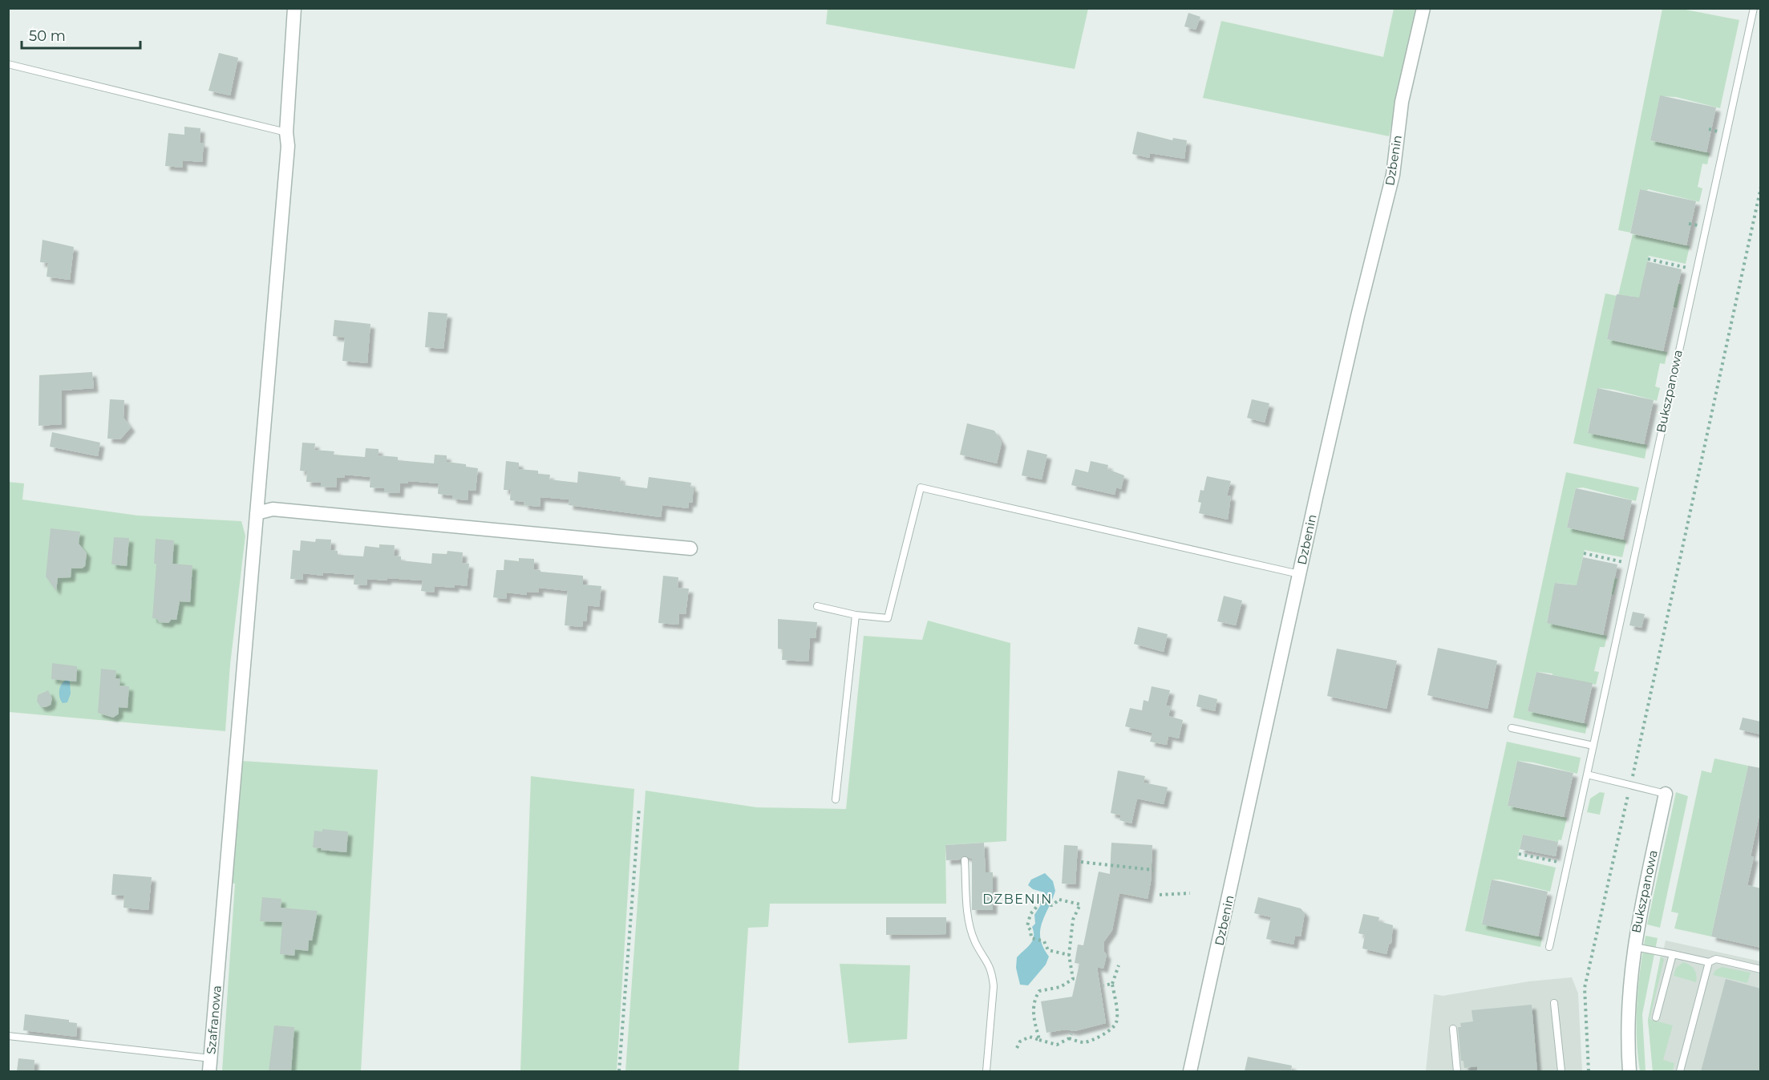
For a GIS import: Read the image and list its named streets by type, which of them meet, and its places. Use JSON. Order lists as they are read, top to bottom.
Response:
{
  "streets": {
    "street": ["Dzbenin", "Bukszpanowa", "Szafranowa"]
  },
  "districts": ["DZBENIN"],
  "scale_bar": "50 m"
}
